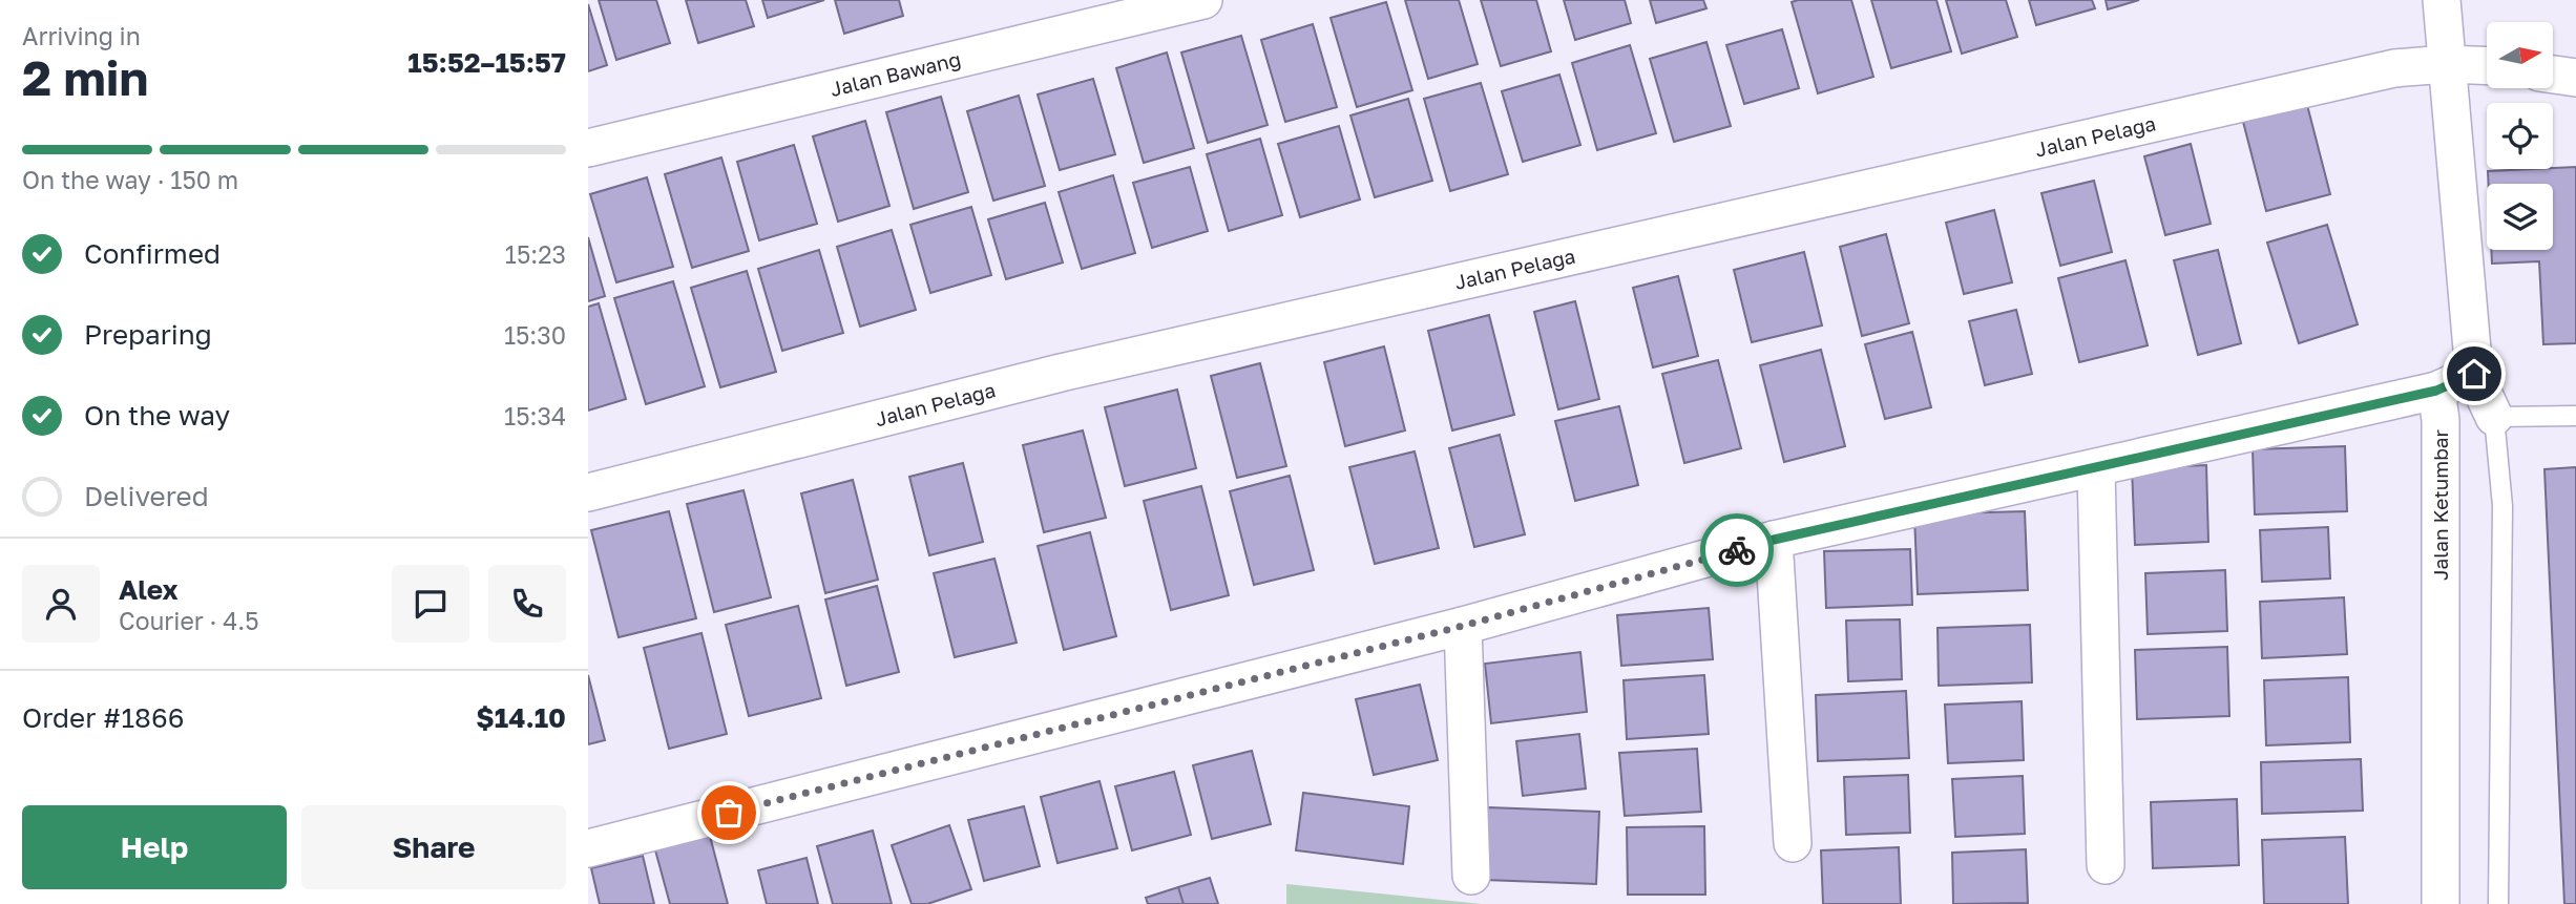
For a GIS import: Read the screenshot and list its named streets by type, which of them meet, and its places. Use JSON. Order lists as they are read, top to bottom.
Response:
{
  "streets": {
    "street": ["Jalan Bawang", "Jalan Pelaga", "Jalan Ketumbar"]
  },
  "north": "right",
  "page": {
    "heading": ["2 min", "Arriving in", "15:52–15:57"],
    "panel": [
      "Alex",
      "Courier · 4.5",
      "Order #1866",
      "$14.10"
    ],
    "bar": "On the way · 150 m",
    "list": [
      ["Confirmed", "15:23"],
      ["Preparing", "15:30"],
      ["On the way", "15:34"],
      "Delivered"
    ],
    "buttons": ["Help", "Share"]
  }
}
